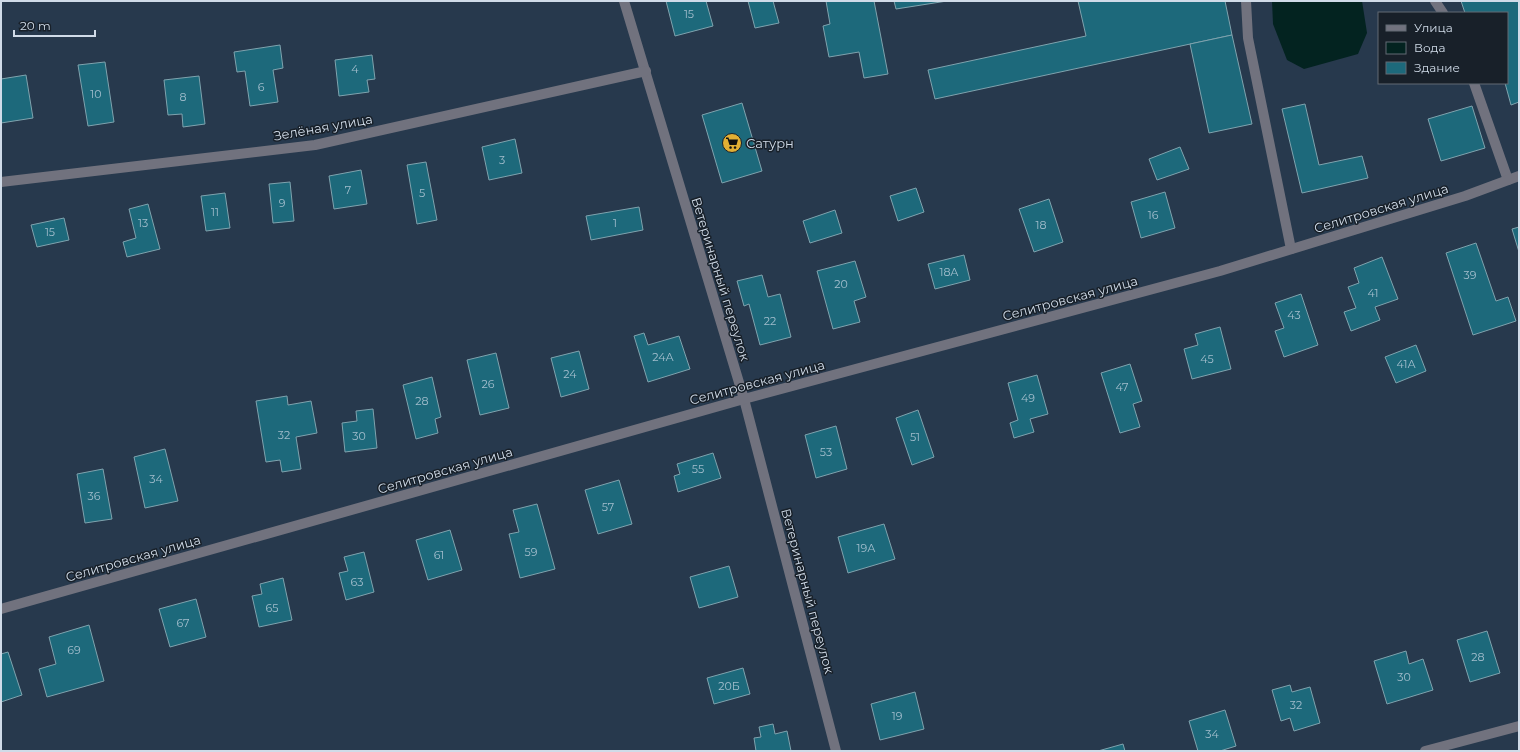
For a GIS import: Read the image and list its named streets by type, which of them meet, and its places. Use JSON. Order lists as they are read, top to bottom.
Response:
{
  "streets": {
    "street": ["Зелёная улица", "Селитровская улица", "Ветеринарный переулок"]
  },
  "crossings": [
    ["Зелёная улица", "Ветеринарный переулок"],
    ["Селитровская улица", "Ветеринарный переулок"]
  ],
  "places": {
    "supermarket": ["Сатурн"]
  },
  "house_numbers": [
    "15",
    "4",
    "6",
    "10",
    "8",
    "3",
    "7",
    "5",
    "9",
    "11",
    "16",
    "13",
    "1",
    "18",
    "15",
    "18А",
    "39",
    "20",
    "41",
    "43",
    "22",
    "24А",
    "45",
    "41А",
    "24",
    "26",
    "47",
    "49",
    "28",
    "32",
    "30",
    "51",
    "53",
    "55",
    "34",
    "36",
    "57",
    "19А",
    "59",
    "61",
    "63",
    "65",
    "67",
    "69",
    "28",
    "30",
    "20Б",
    "32",
    "19",
    "34"
  ],
  "legend": ["Улица", "Вода", "Здание"],
  "scale_bar": "20 m"
}
